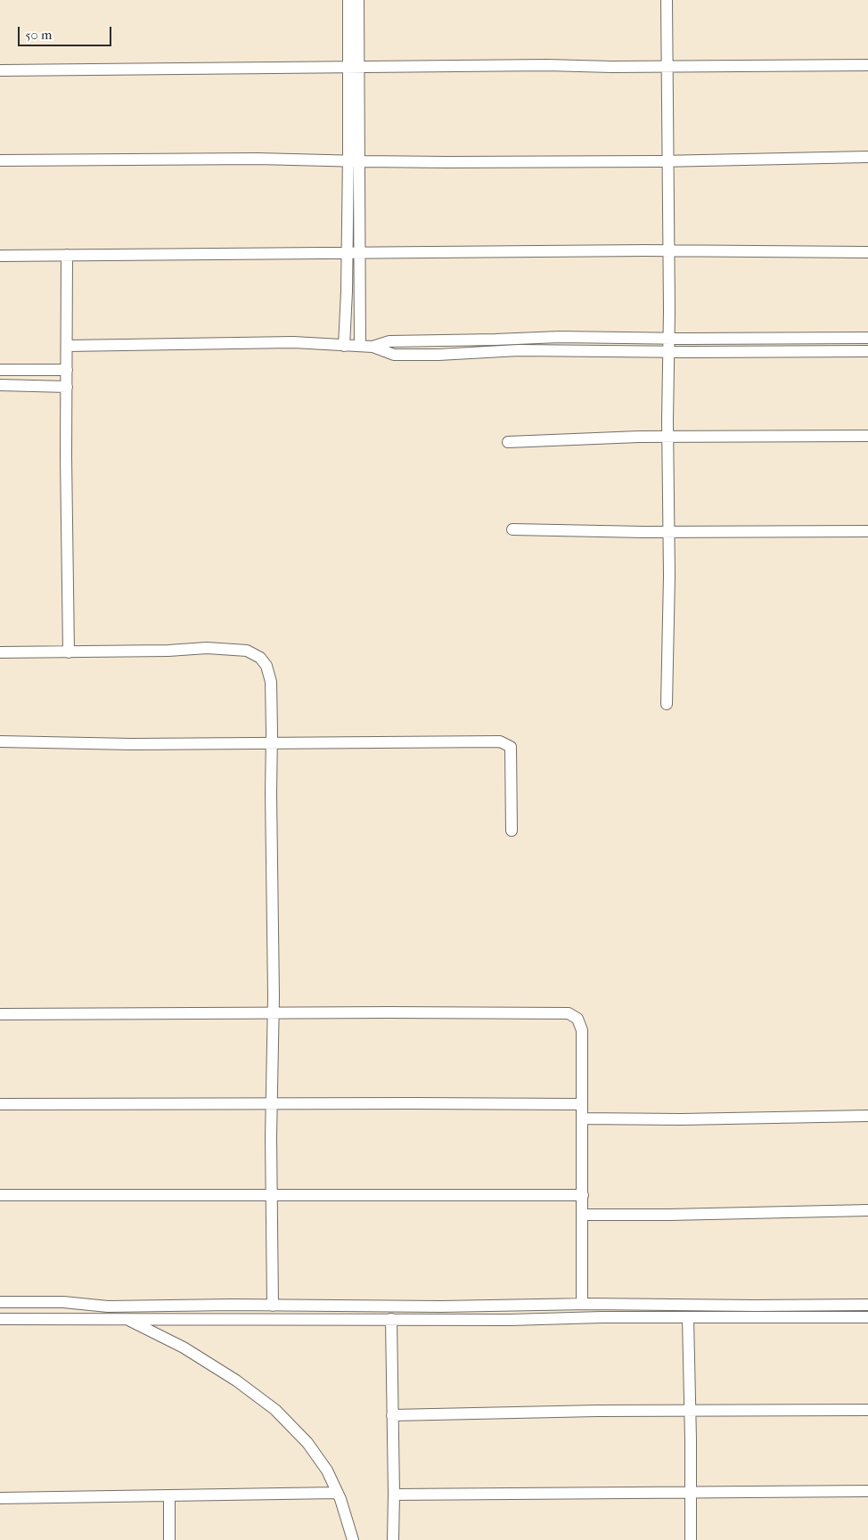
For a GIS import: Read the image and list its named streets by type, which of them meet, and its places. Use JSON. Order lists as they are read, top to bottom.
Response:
{
  "scale_bar": "50 m"
}
